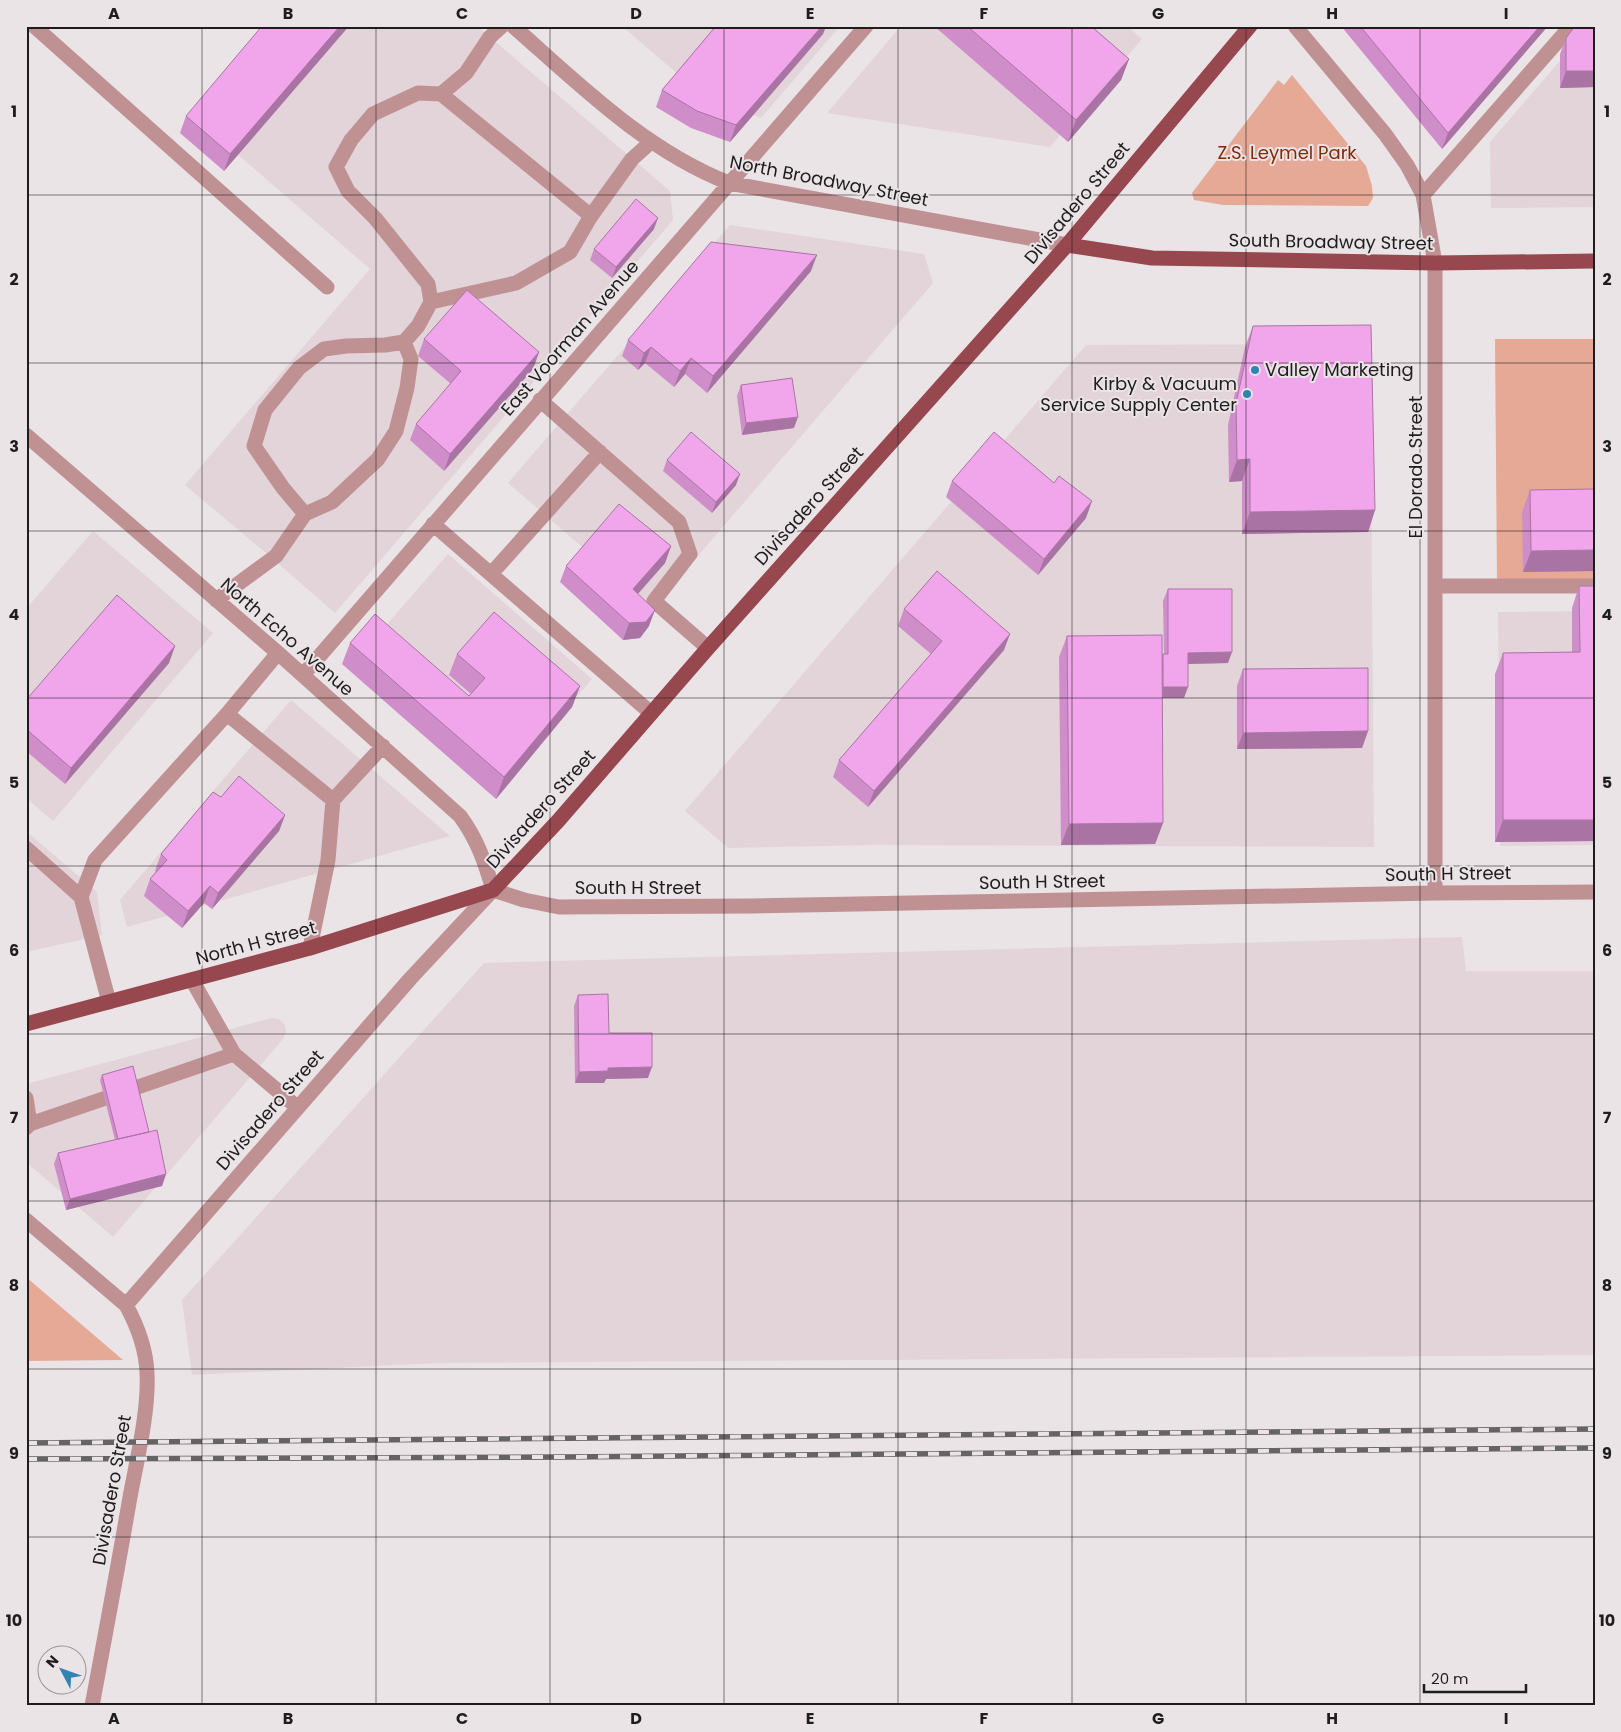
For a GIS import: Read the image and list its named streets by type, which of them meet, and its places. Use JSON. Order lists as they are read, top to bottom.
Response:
{
  "streets": {
    "main road": ["Divisadero Street", "South Broadway Street", "North H Street"],
    "street": [
      "North Broadway Street",
      "East Voorman Avenue",
      "El Dorado Street",
      "North Echo Avenue",
      "South H Street"
    ]
  },
  "crossings": [
    ["North Broadway Street", "Divisadero Street"],
    ["North Broadway Street", "South Broadway Street"],
    ["North Broadway Street", "East Voorman Avenue"],
    ["Divisadero Street", "South Broadway Street"],
    ["Divisadero Street", "North Echo Avenue"],
    ["Divisadero Street", "South H Street"],
    ["Divisadero Street", "North H Street"],
    ["South Broadway Street", "El Dorado Street"],
    ["East Voorman Avenue", "North Echo Avenue"],
    ["El Dorado Street", "South H Street"],
    ["North Echo Avenue", "South H Street"],
    ["North Echo Avenue", "North H Street"],
    ["South H Street", "North H Street"]
  ],
  "parks": ["Z.S. Leymel Park"],
  "places": ["Valley Marketing", "Kirby & Vacuum Service Supply Center"],
  "scale_bar": "20 m",
  "north": "top left",
  "grid": {
    "columns": [
      "A",
      "B",
      "C",
      "D",
      "E",
      "F",
      "G",
      "H",
      "I"
    ],
    "rows": [
      "1",
      "2",
      "3",
      "4",
      "5",
      "6",
      "7",
      "8",
      "9",
      "10"
    ]
  }
}
